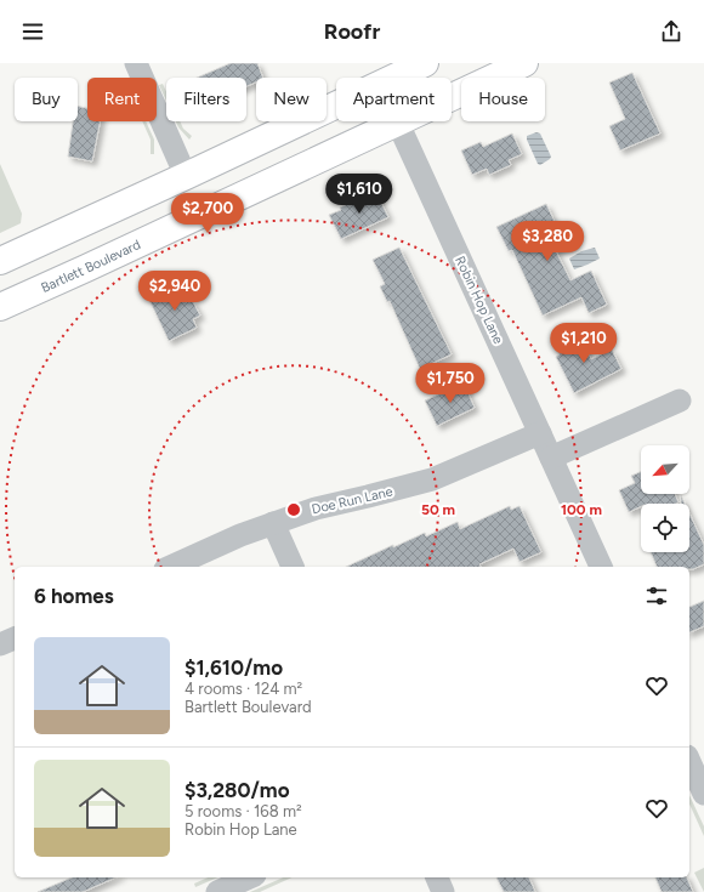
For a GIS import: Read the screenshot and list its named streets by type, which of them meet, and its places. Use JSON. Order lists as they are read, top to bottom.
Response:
{
  "streets": {
    "main road": ["Bartlett Boulevard"],
    "street": ["Robin Hop Lane", "Doe Run Lane"]
  },
  "crossings": [
    ["Bartlett Boulevard", "Robin Hop Lane"],
    ["Robin Hop Lane", "Doe Run Lane"]
  ],
  "north": "bottom left",
  "page": {
    "header": "Roofr",
    "chip": [
      "Buy",
      "Rent",
      "Filters",
      "New",
      "Apartment",
      "House"
    ],
    "price": [
      "$1,610",
      "$2,700",
      "$3,280",
      "$2,940",
      "$1,210",
      "$1,750"
    ],
    "heading": "6 homes",
    "list": [
      {
        "name": "$1,610/mo",
        "note": "4 rooms · 124 m² · Bartlett Boulevard"
      },
      {
        "name": "$3,280/mo",
        "note": "5 rooms · 168 m² · Robin Hop Lane"
      }
    ]
  },
  "rings": ["50 m", "100 m"]
}
